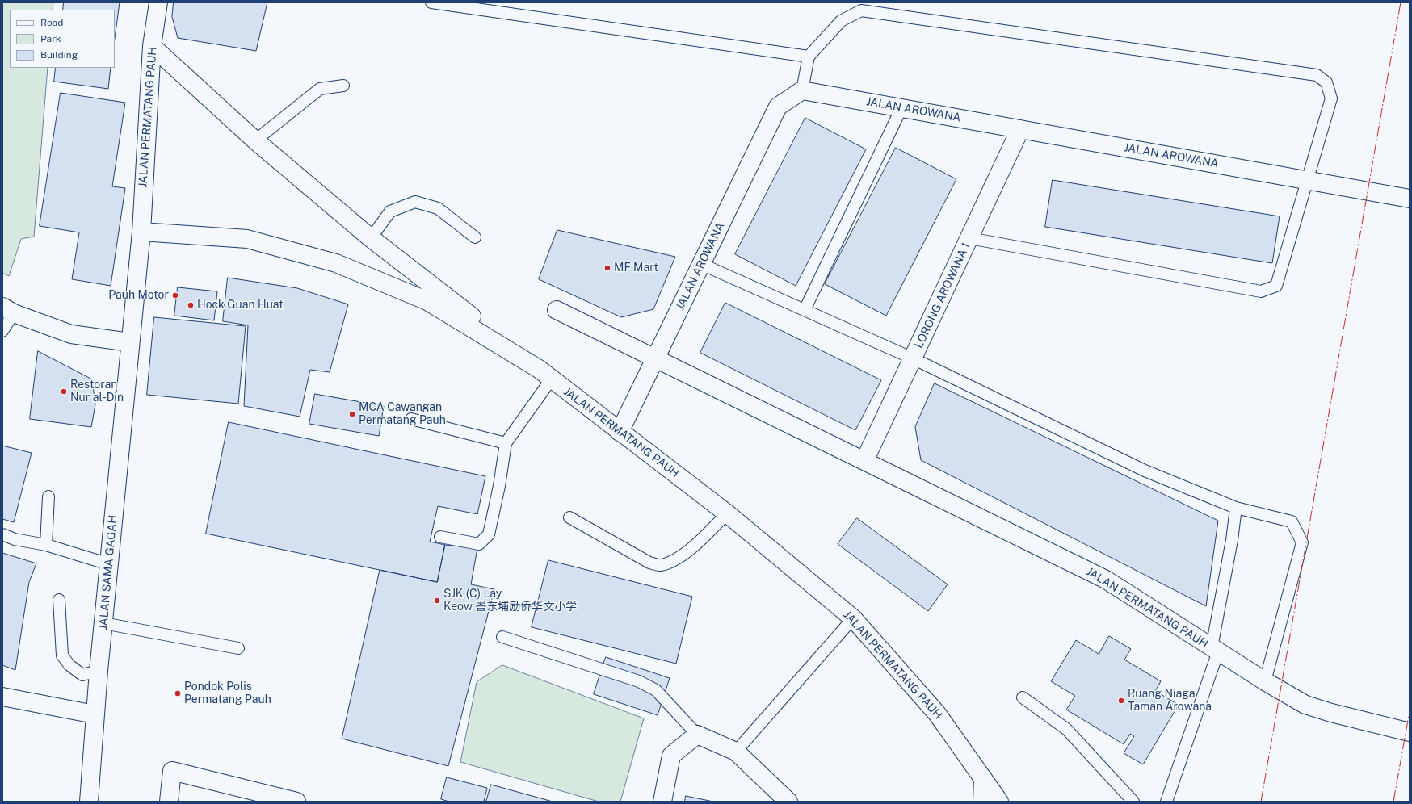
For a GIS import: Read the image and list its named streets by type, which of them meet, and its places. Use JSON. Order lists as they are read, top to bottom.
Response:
{
  "streets": {
    "street": [
      "JALAN AROWANA",
      "JALAN PERMATANG PAUH",
      "LORONG AROWANA 1",
      "JALAN SAMA GAGAH"
    ]
  },
  "crossings": [
    ["JALAN AROWANA", "JALAN PERMATANG PAUH"],
    ["JALAN AROWANA", "LORONG AROWANA 1"],
    ["JALAN PERMATANG PAUH", "LORONG AROWANA 1"],
    ["JALAN PERMATANG PAUH", "JALAN SAMA GAGAH"]
  ],
  "places": [
    "MF Mart",
    "Pauh Motor",
    "Hock Guan Huat",
    "Restoran Nur al-Din",
    "MCA Cawangan Permatang Pauh",
    "SJK (C) Lay Keow 峇东埔励侨华文小学",
    "Pondok Polis Permatang Pauh",
    "Ruang Niaga Taman Arowana"
  ],
  "legend": ["Road", "Park", "Building"]
}
